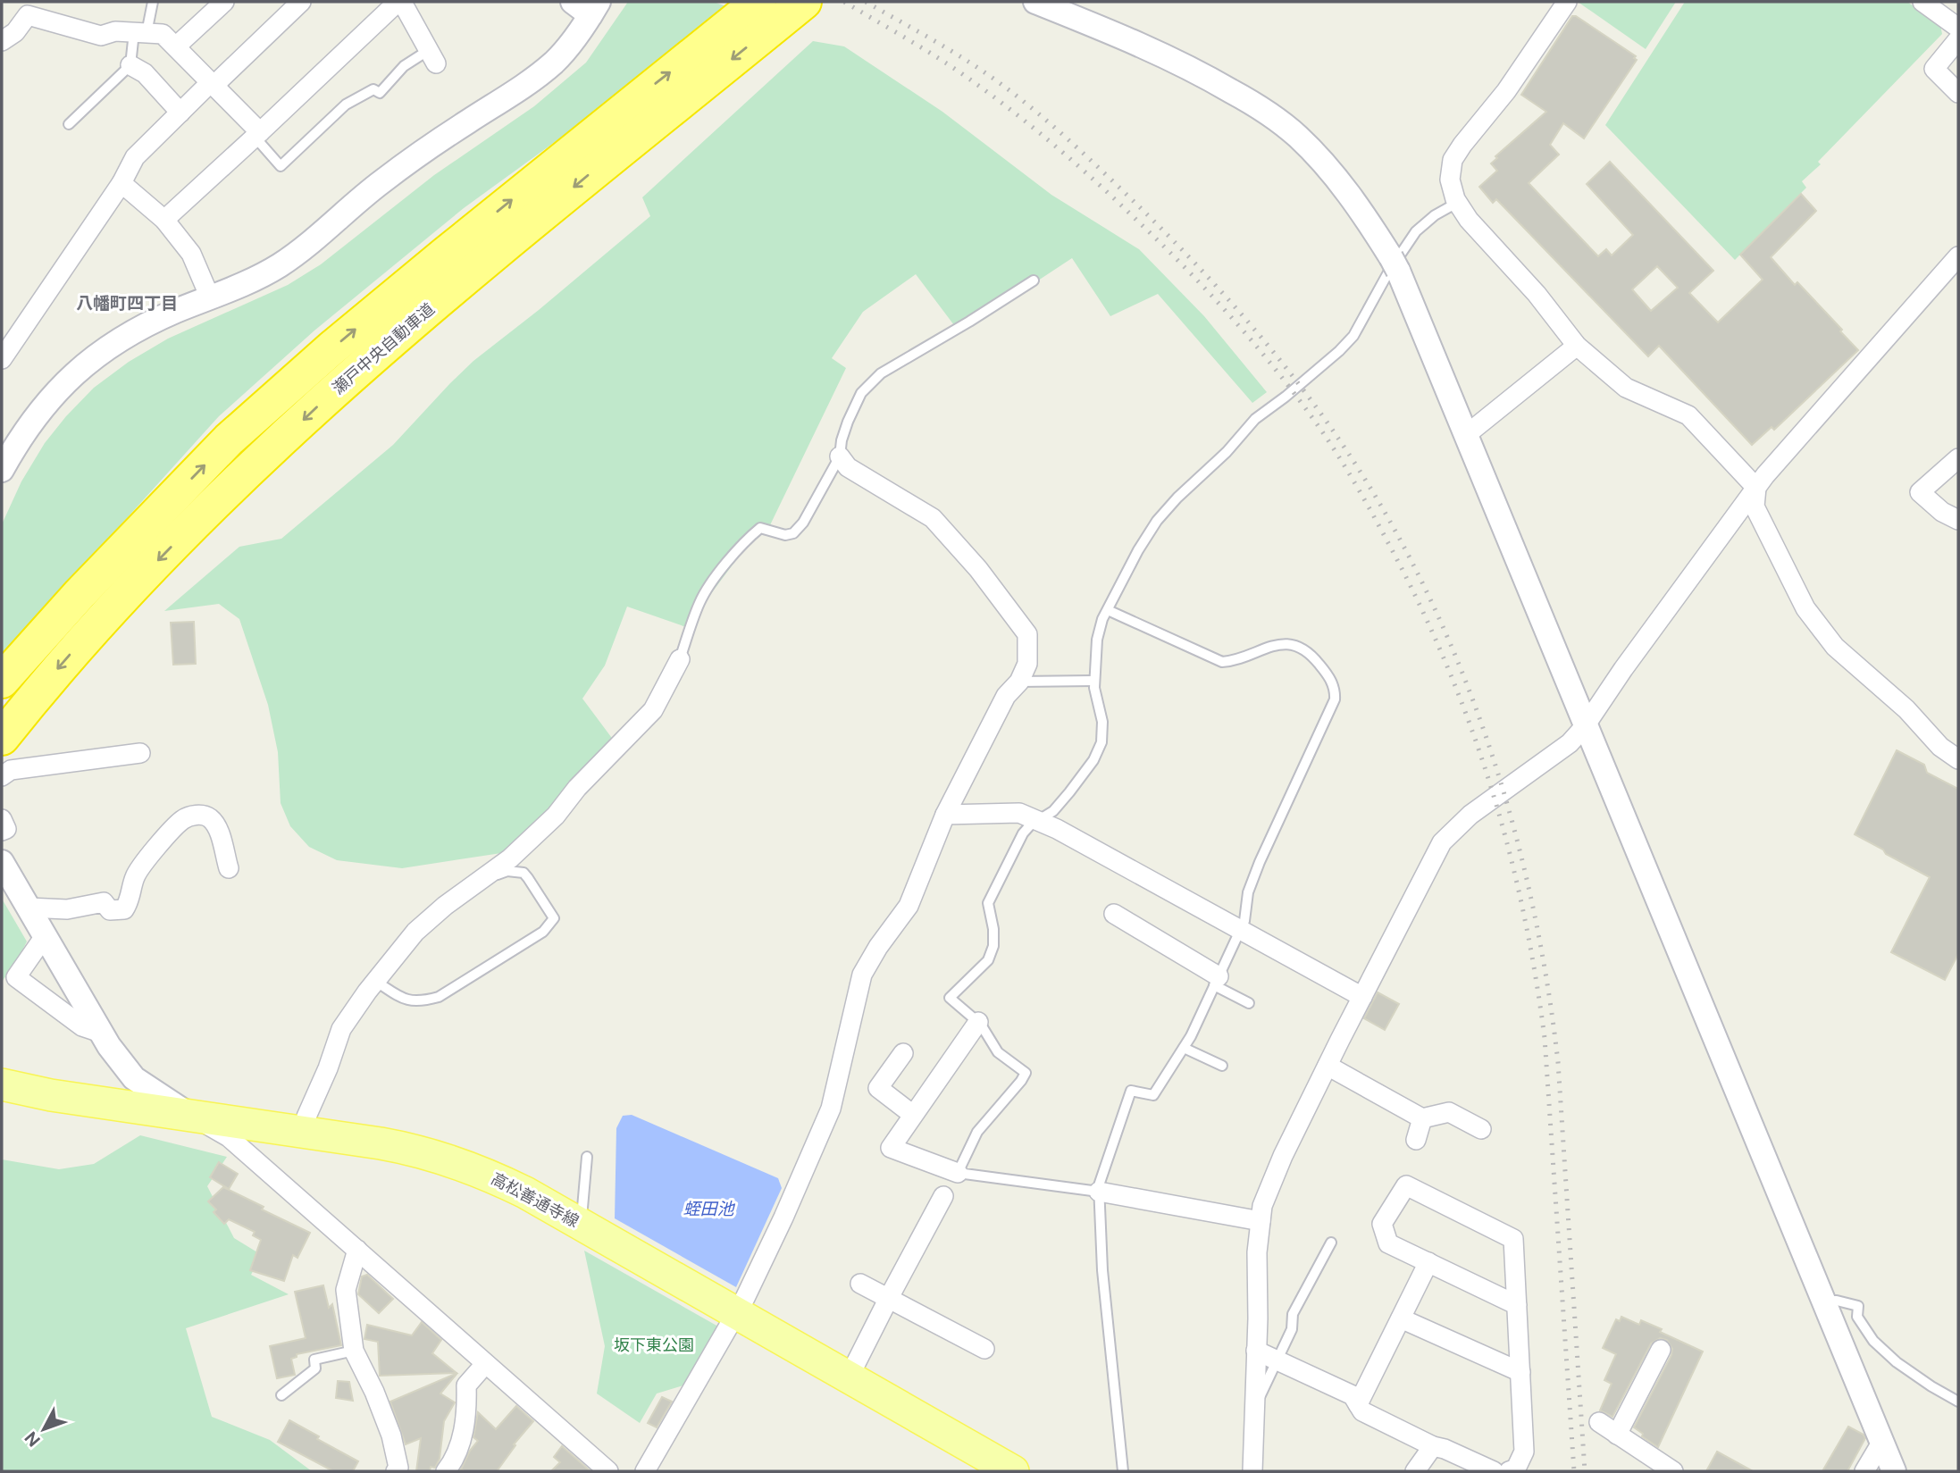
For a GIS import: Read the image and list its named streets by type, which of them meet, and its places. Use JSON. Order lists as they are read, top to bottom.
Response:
{
  "streets": {
    "highway": ["瀬戸中央自動車道"],
    "main road": ["高松善通寺線"]
  },
  "districts": ["八幡町四丁目"],
  "water": ["蛭田池"],
  "parks": ["坂下東公園"],
  "north": "bottom left"
}
